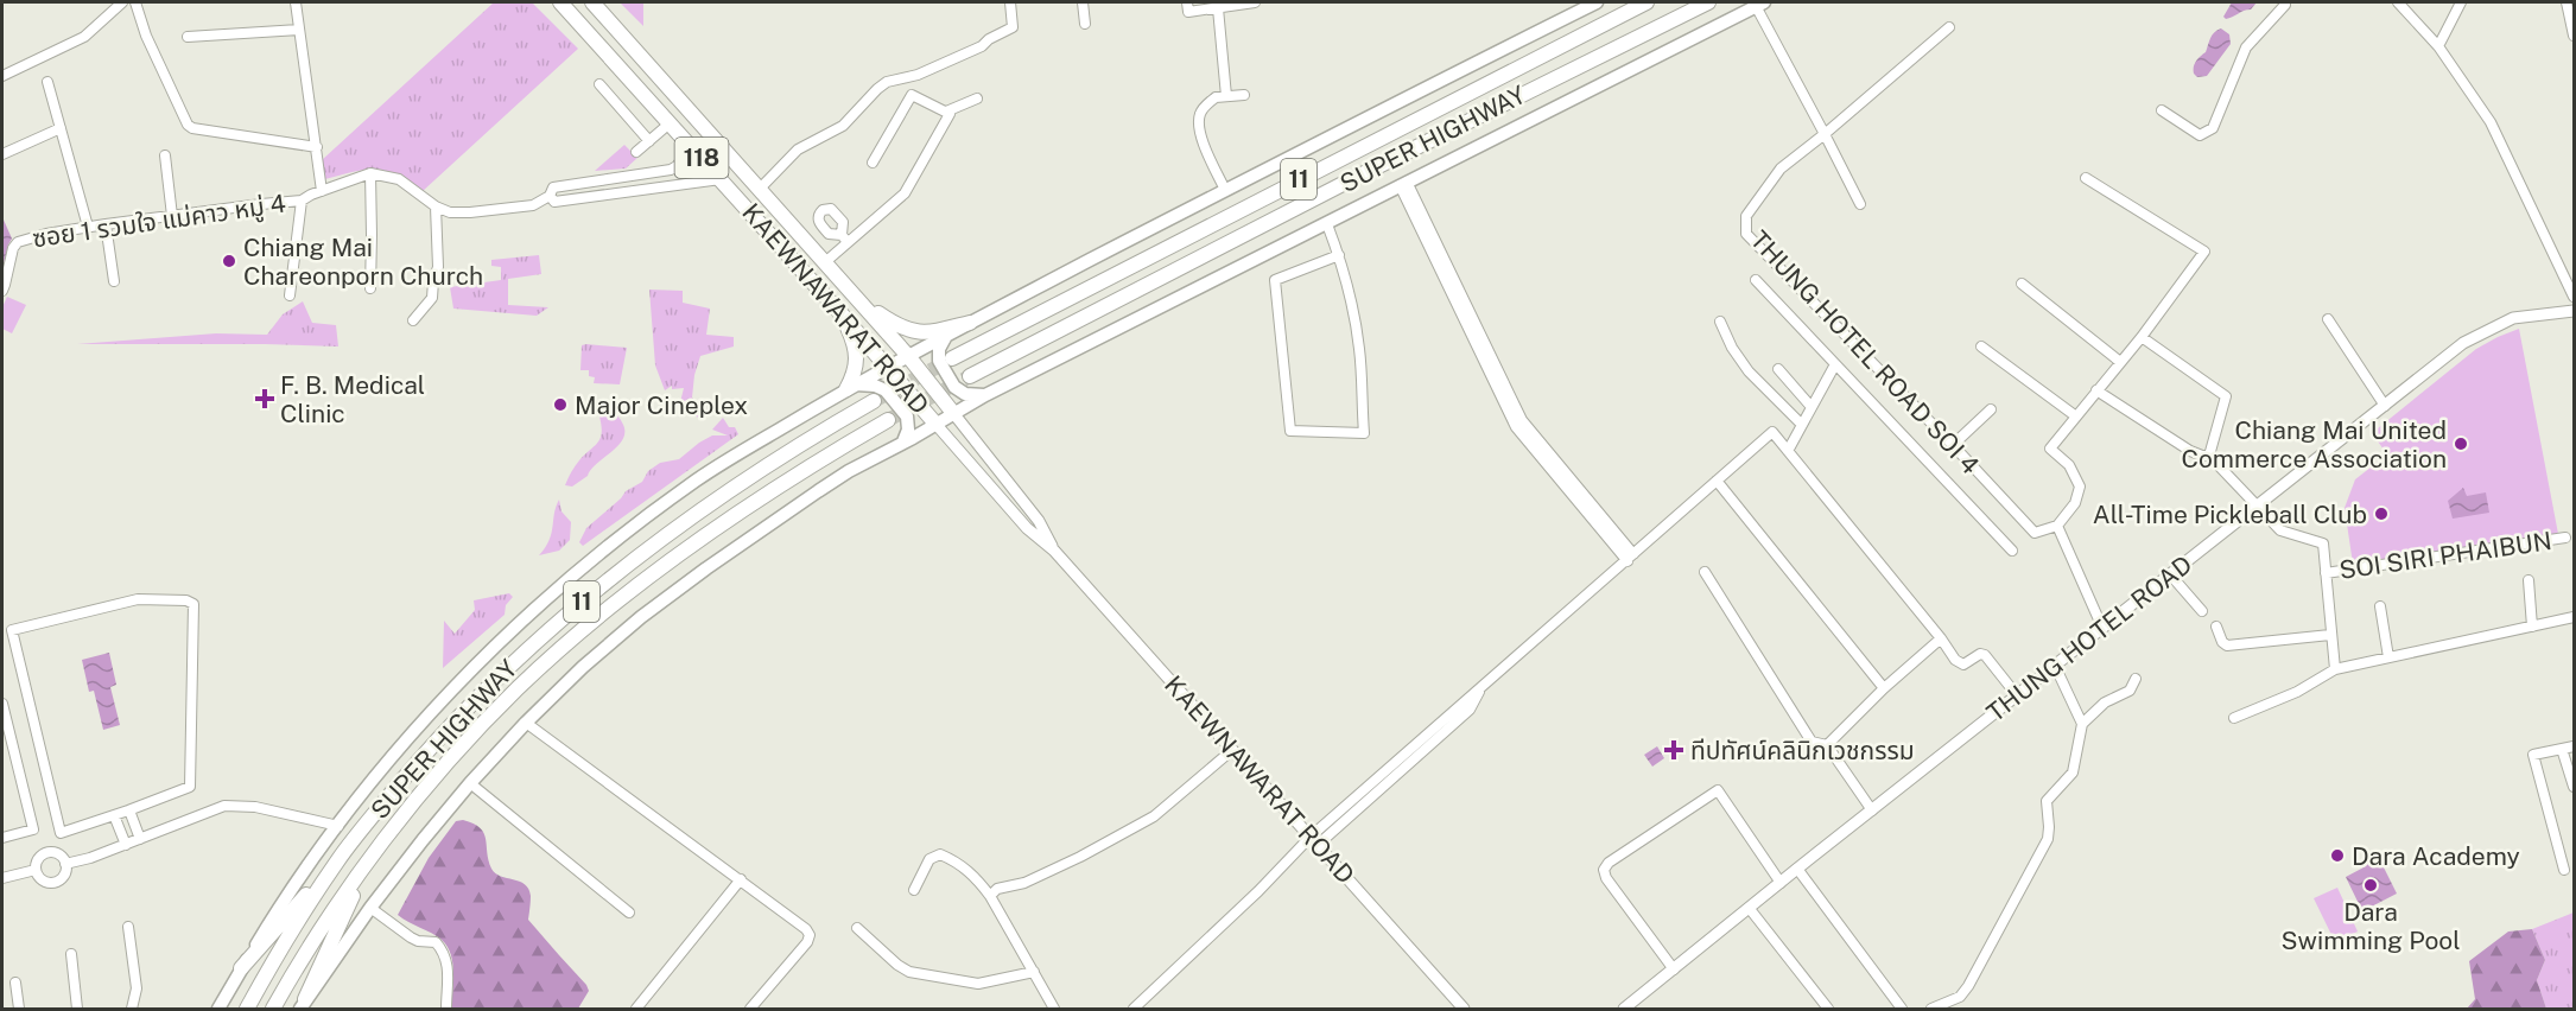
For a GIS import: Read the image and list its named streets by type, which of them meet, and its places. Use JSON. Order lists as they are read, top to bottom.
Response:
{
  "streets": {
    "main road": [
      "SUPER HIGHWAY",
      "118",
      "11",
      "KAEWNAWARAT ROAD"
    ],
    "street": [
      "ซอย 1 รวมใจ แม่คาว หมู่ 4",
      "THUNG HOTEL ROAD SOI 4",
      "SOI SIRI PHAIBUN",
      "THUNG HOTEL ROAD"
    ]
  },
  "places": {
    "other": [
      "Chiang Mai Chareonporn Church",
      "Major Cineplex",
      "Chiang Mai United Commerce Association",
      "All-Time Pickleball Club",
      "Dara Academy",
      "Dara Swimming Pool"
    ],
    "health": ["F. B. Medical Clinic", "ทีปทัศน์คลินิกเวชกรรม"]
  }
}
